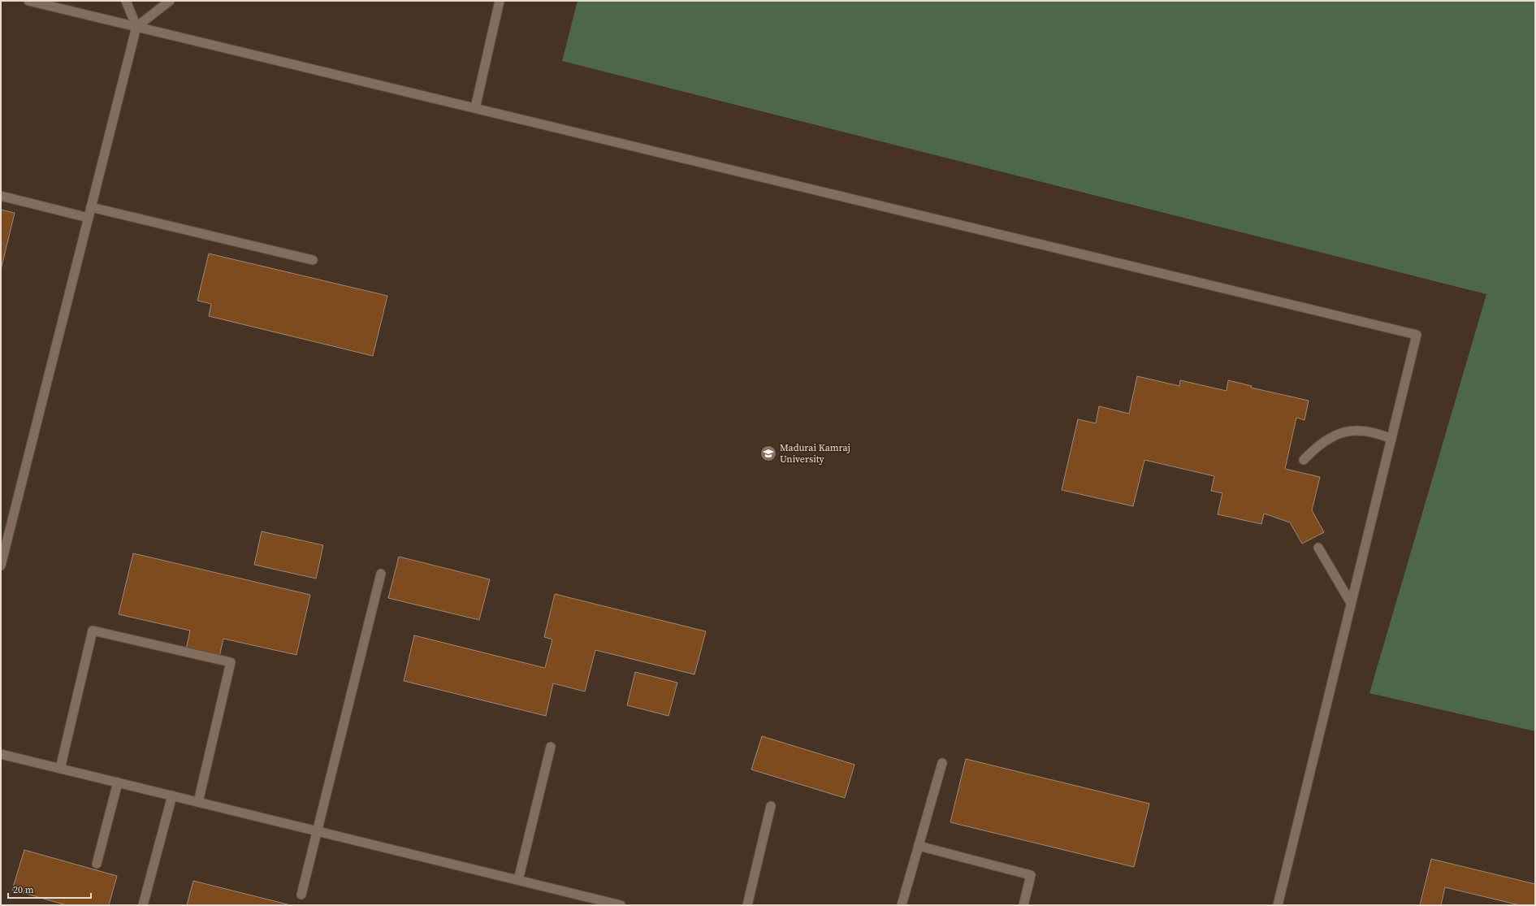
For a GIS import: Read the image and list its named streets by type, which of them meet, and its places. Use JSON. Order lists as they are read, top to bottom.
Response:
{
  "places": {
    "school or university": ["Madurai Kamraj University"]
  },
  "scale_bar": "20 m"
}
